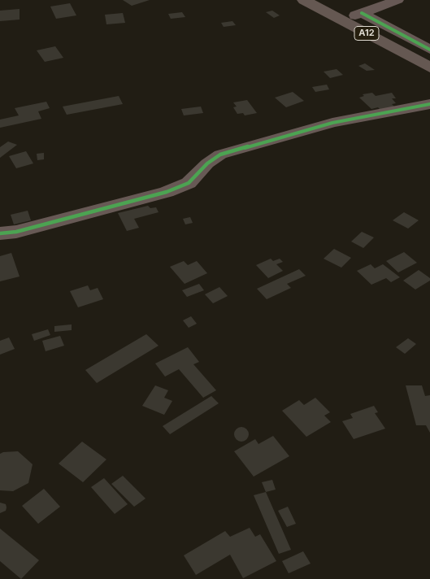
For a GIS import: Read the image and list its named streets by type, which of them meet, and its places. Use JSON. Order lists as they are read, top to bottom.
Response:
{
  "streets": {
    "highway": ["A12"]
  }
}
